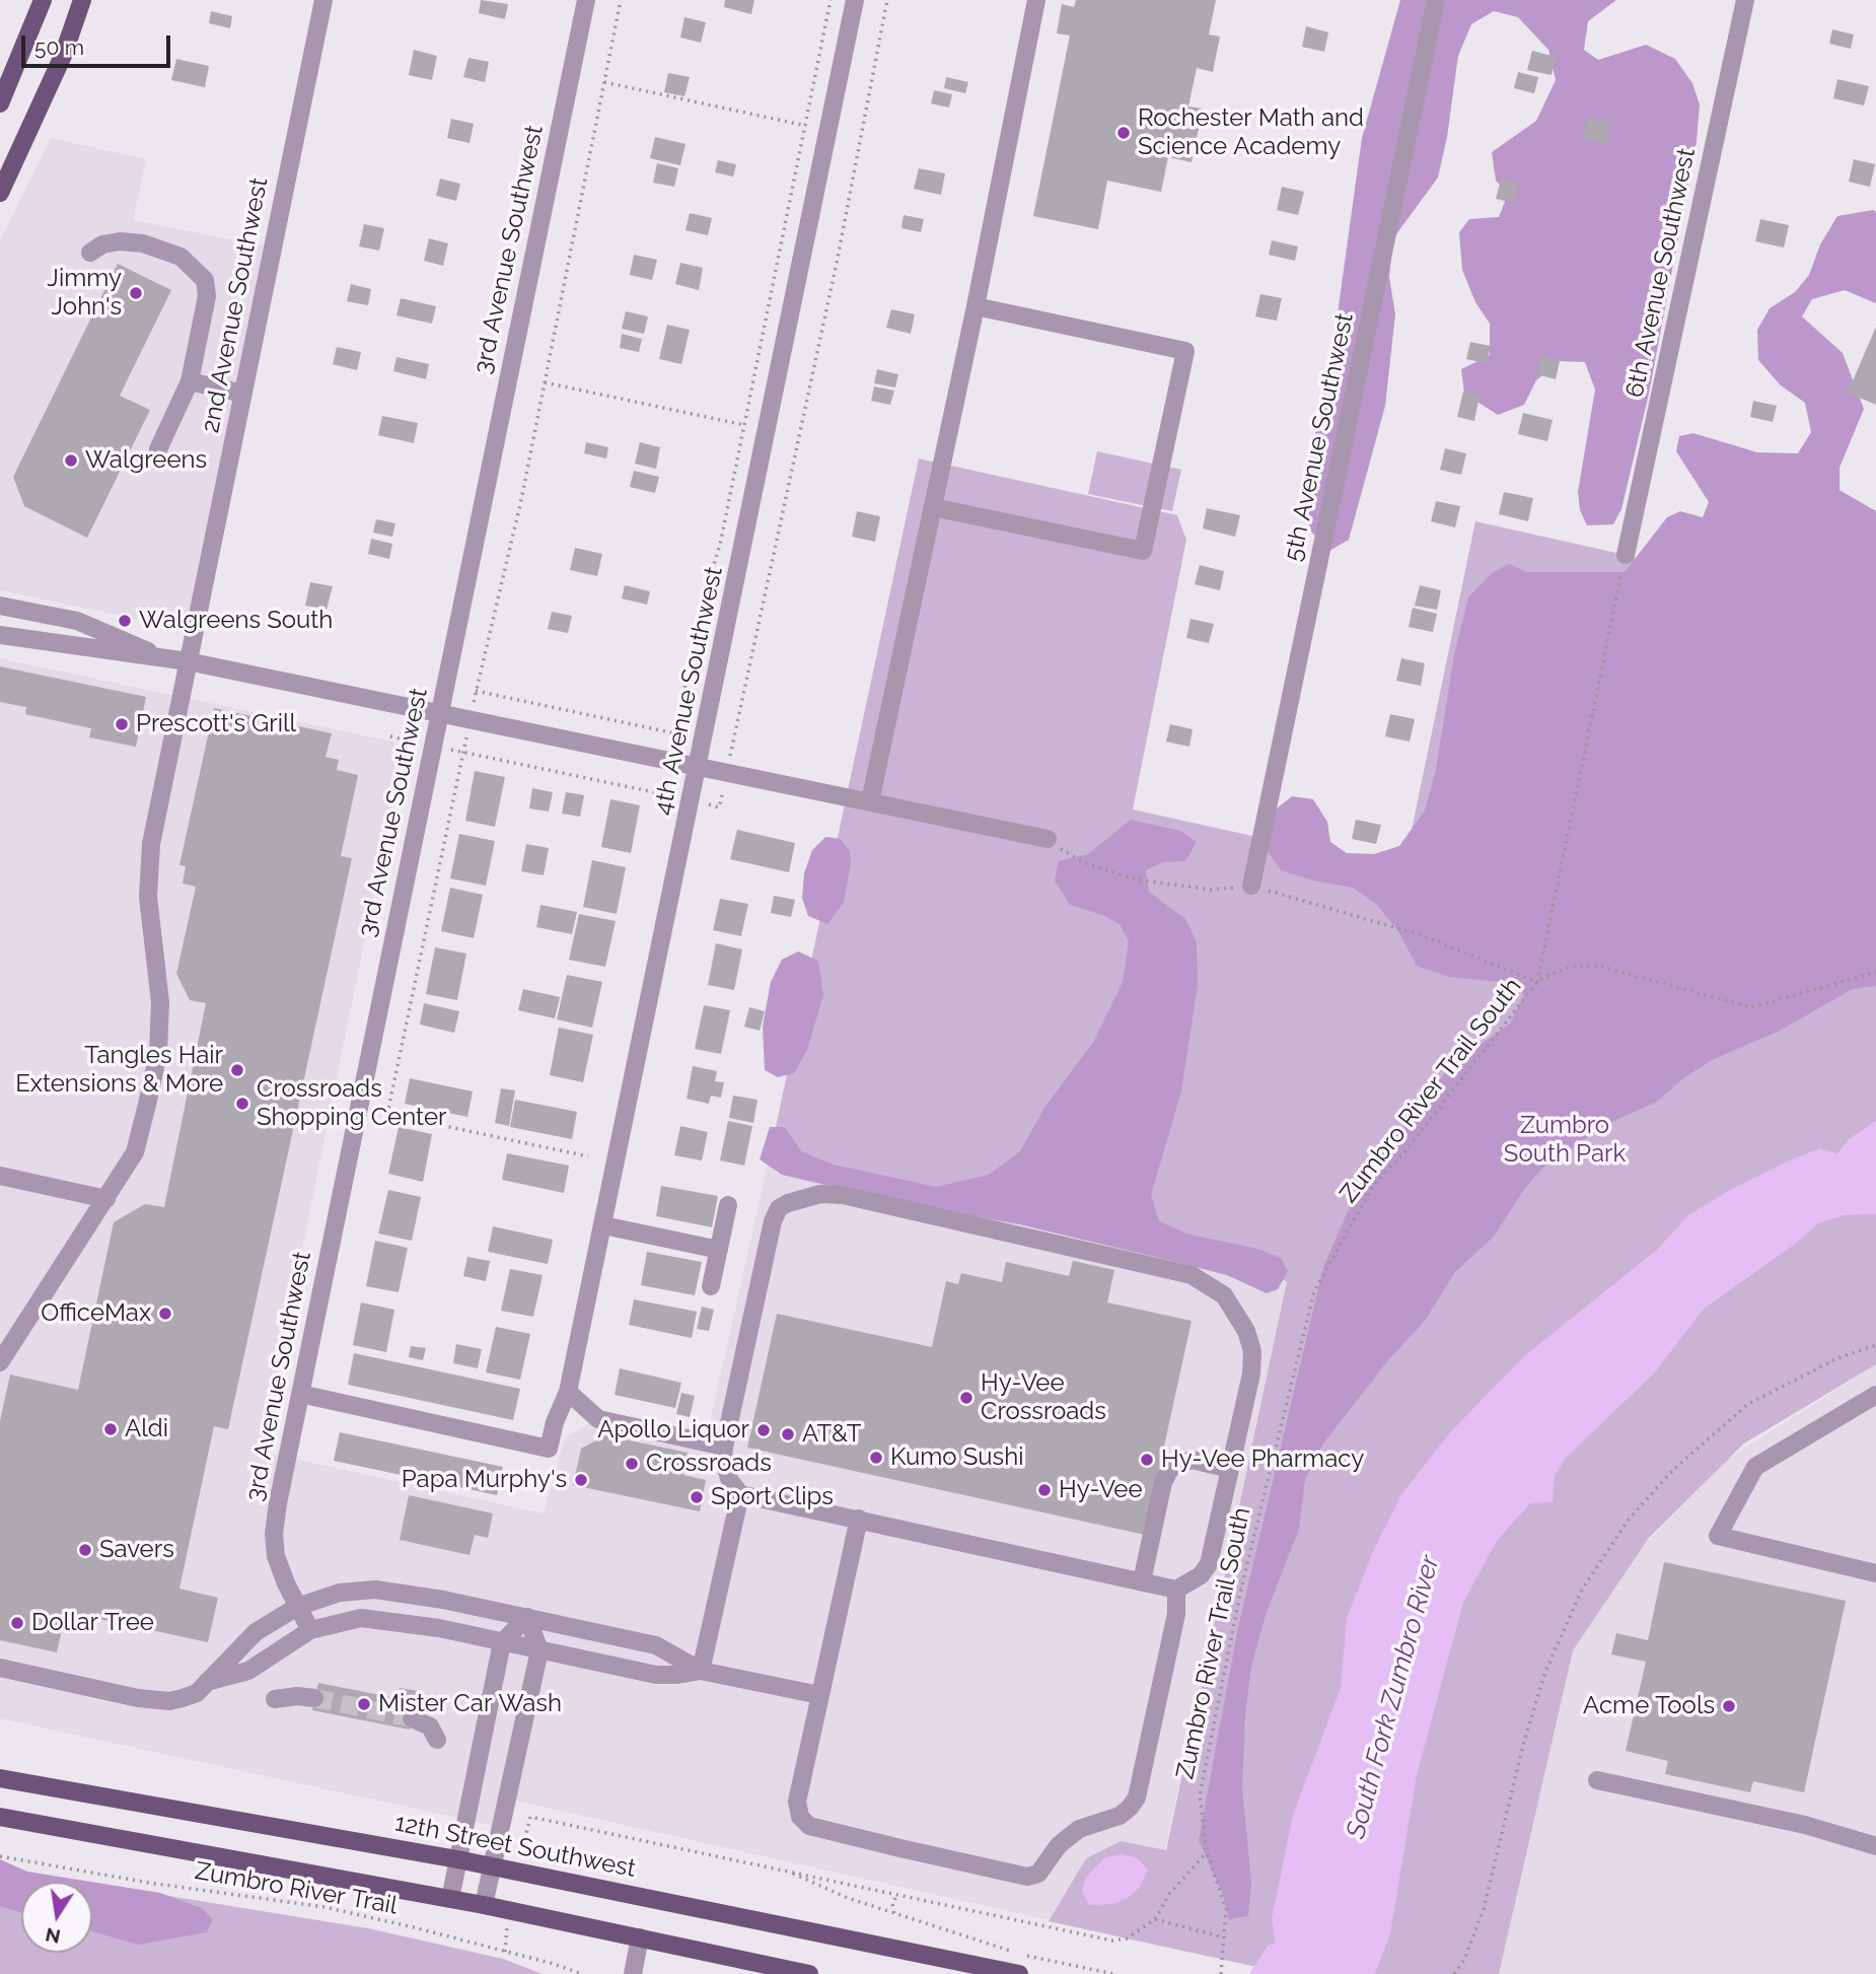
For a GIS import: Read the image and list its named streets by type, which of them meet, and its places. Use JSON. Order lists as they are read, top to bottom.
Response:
{
  "streets": {
    "main road": ["12th Street Southwest"],
    "street": [
      "3rd Avenue Southwest",
      "6th Avenue Southwest",
      "2nd Avenue Southwest",
      "5th Avenue Southwest",
      "4th Avenue Southwest"
    ],
    "path": ["Zumbro River Trail South", "Zumbro River Trail"]
  },
  "crossings": [
    ["3rd Avenue Southwest", "4th Avenue Southwest"]
  ],
  "water": ["South Fork Zumbro River"],
  "parks": ["Zumbro South Park"],
  "places": [
    "Rochester Math and Science Academy",
    "Jimmy John's",
    "Walgreens",
    "Walgreens South",
    "Prescott's Grill",
    "Tangles Hair Extensions & More",
    "Crossroads Shopping Center",
    "OfficeMax",
    "Hy-Vee Crossroads",
    "Aldi",
    "Apollo Liquor",
    "AT&T",
    "Kumo Sushi",
    "Hy-Vee Pharmacy",
    "Crossroads",
    "Papa Murphy's",
    "Hy-Vee",
    "Sport Clips",
    "Savers",
    "Dollar Tree",
    "Mister Car Wash",
    "Acme Tools"
  ],
  "scale_bar": "50 m",
  "north": "bottom"
}
